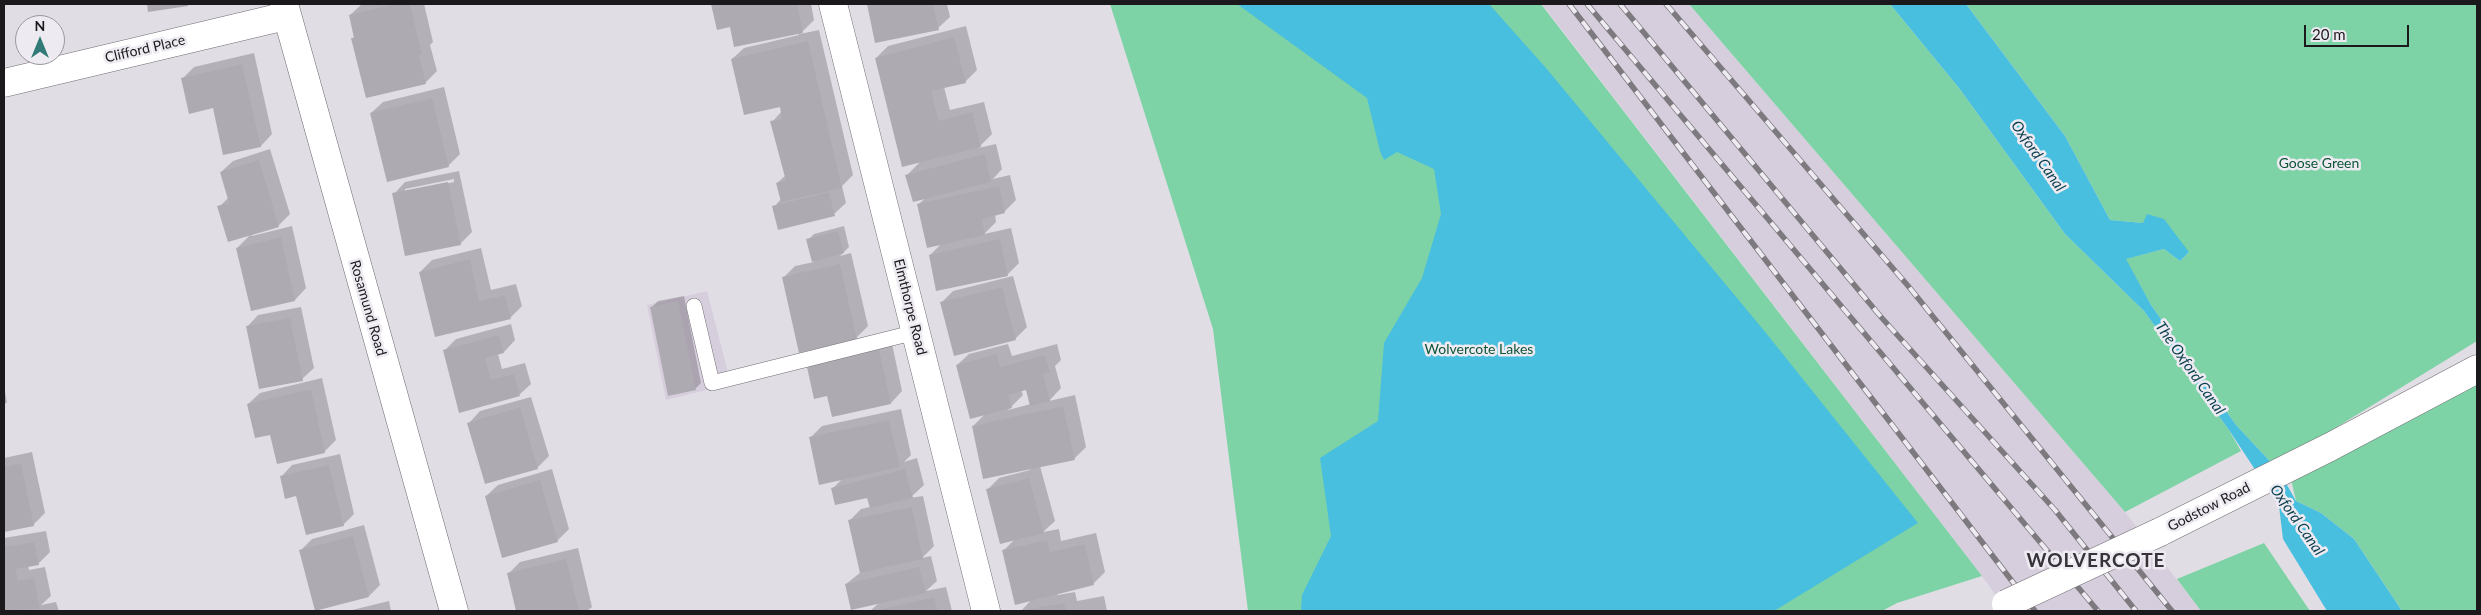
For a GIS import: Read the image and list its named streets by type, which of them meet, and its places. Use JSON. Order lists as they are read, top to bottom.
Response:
{
  "streets": {
    "street": [
      "Clifford Place",
      "Elmthorpe Road",
      "Rosamund Road",
      "Godstow Road"
    ]
  },
  "crossings": [
    ["Clifford Place", "Rosamund Road"]
  ],
  "districts": ["WOLVERCOTE"],
  "water": ["Oxford Canal", "The Oxford Canal"],
  "parks": ["Goose Green", "Wolvercote Lakes"],
  "scale_bar": "20 m",
  "north": "top"
}
